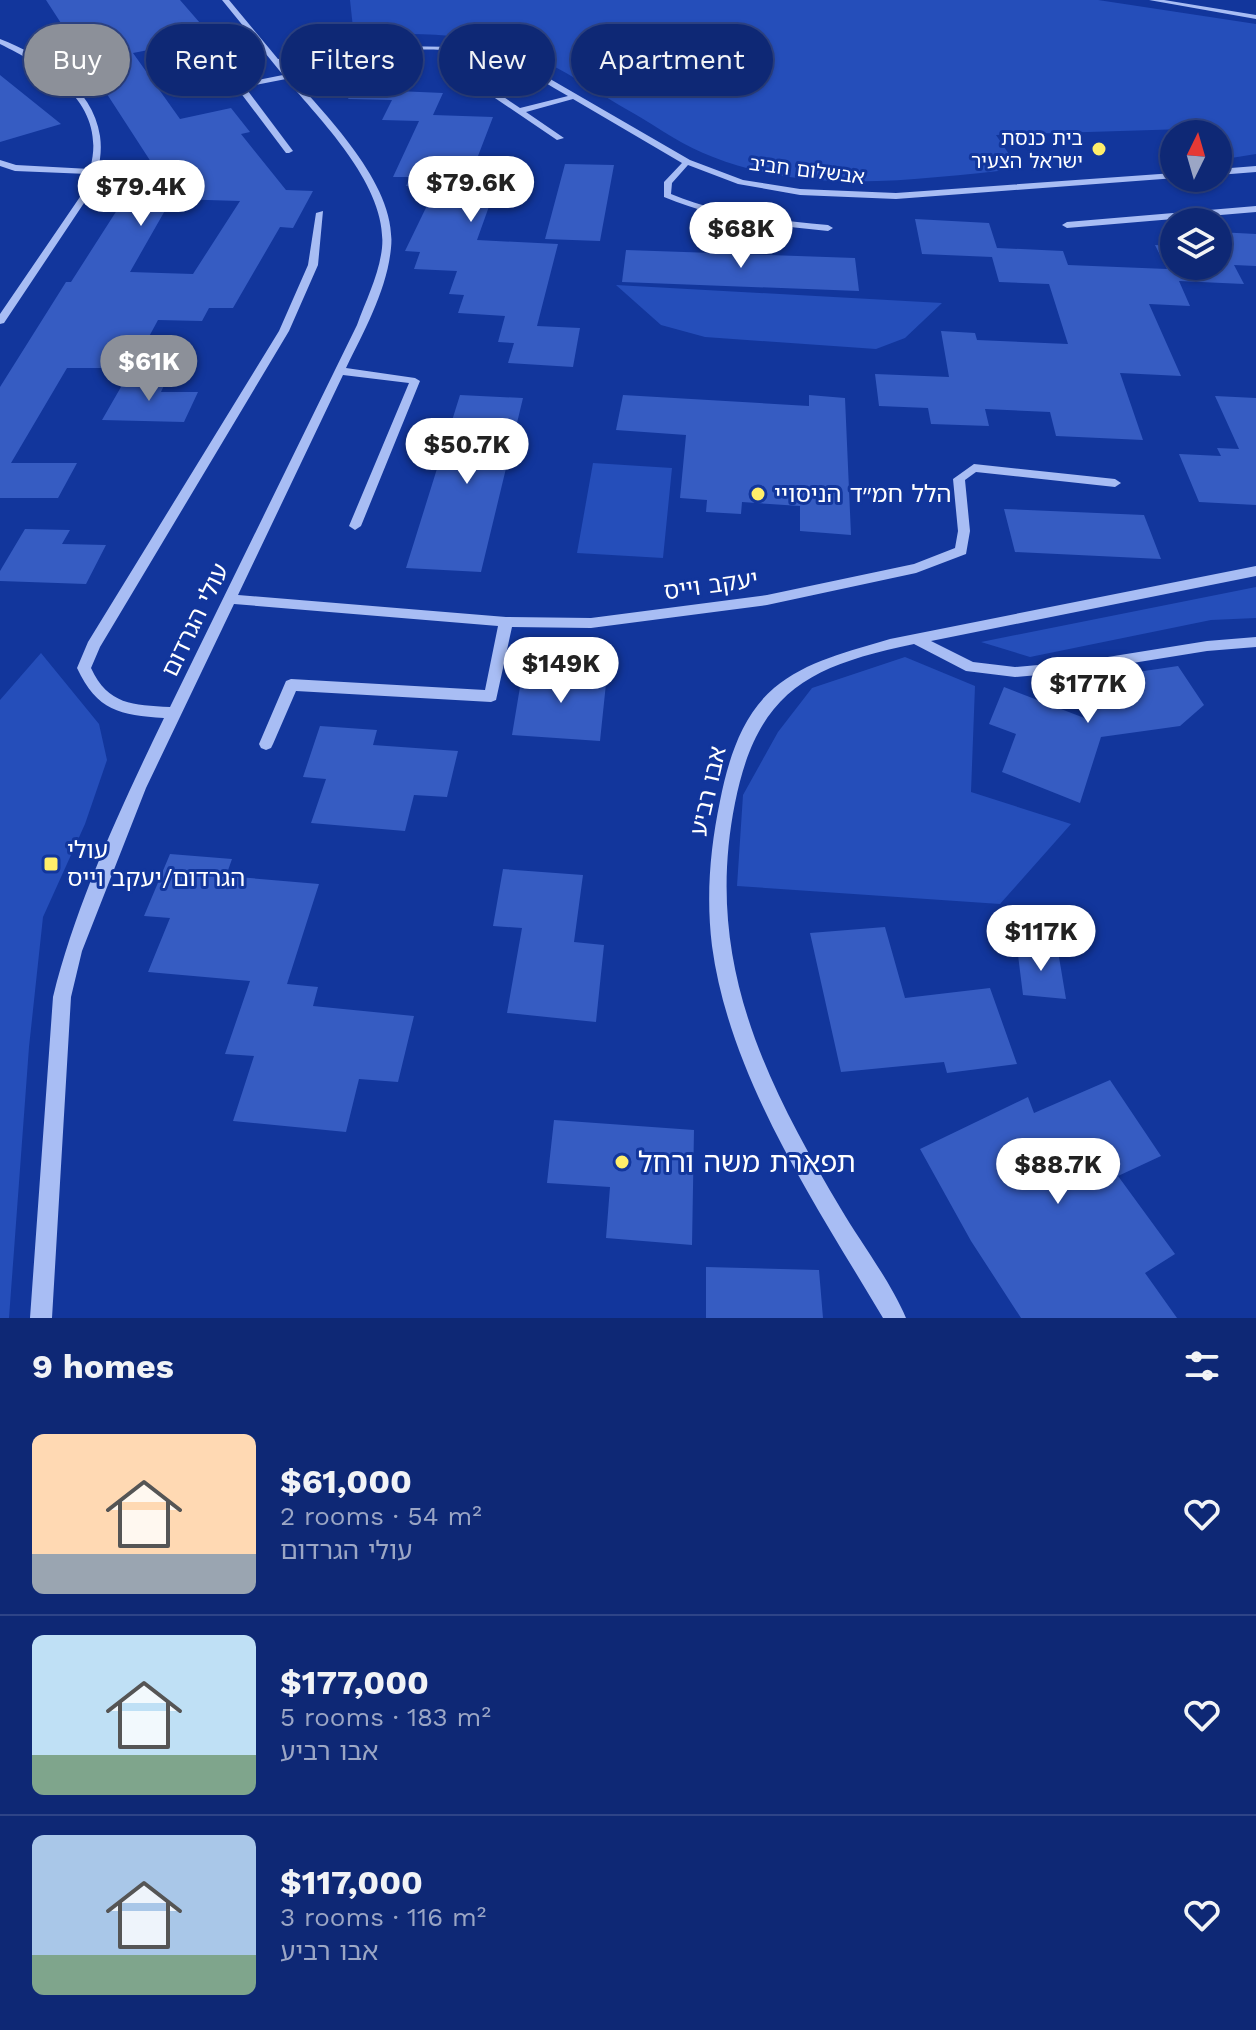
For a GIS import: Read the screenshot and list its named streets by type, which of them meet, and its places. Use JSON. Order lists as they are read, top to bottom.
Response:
{
  "streets": {
    "street": [
      "אבשלום חביב",
      "יעקב וייס",
      "עולי הגרדום",
      "אבו רביע"
    ]
  },
  "crossings": [
    ["אבשלום חביב", "עולי הגרדום"],
    ["יעקב וייס", "עולי הגרדום"]
  ],
  "places": {
    "other": ["בית כנסת ישראל הצעיר", "הלל חמ״ד הניסויי", "תפארת משה ורחל"],
    "transit": ["עולי הגרדום/יעקב וייס"]
  },
  "north": "top",
  "page": {
    "chip": [
      "Buy",
      "Rent",
      "Filters",
      "New",
      "Apartment"
    ],
    "price": [
      "$79.6K",
      "$79.4K",
      "$68K",
      "$61K",
      "$50.7K",
      "$149K",
      "$177K",
      "$117K",
      "$88.7K"
    ],
    "heading": "9 homes",
    "list": [
      {
        "name": "$61,000",
        "note": "2 rooms · 54 m² · עולי הגרדום"
      },
      {
        "name": "$177,000",
        "note": "5 rooms · 183 m² · אבו רביע"
      },
      {
        "name": "$117,000",
        "note": "3 rooms · 116 m² · אבו רביע"
      }
    ]
  }
}
